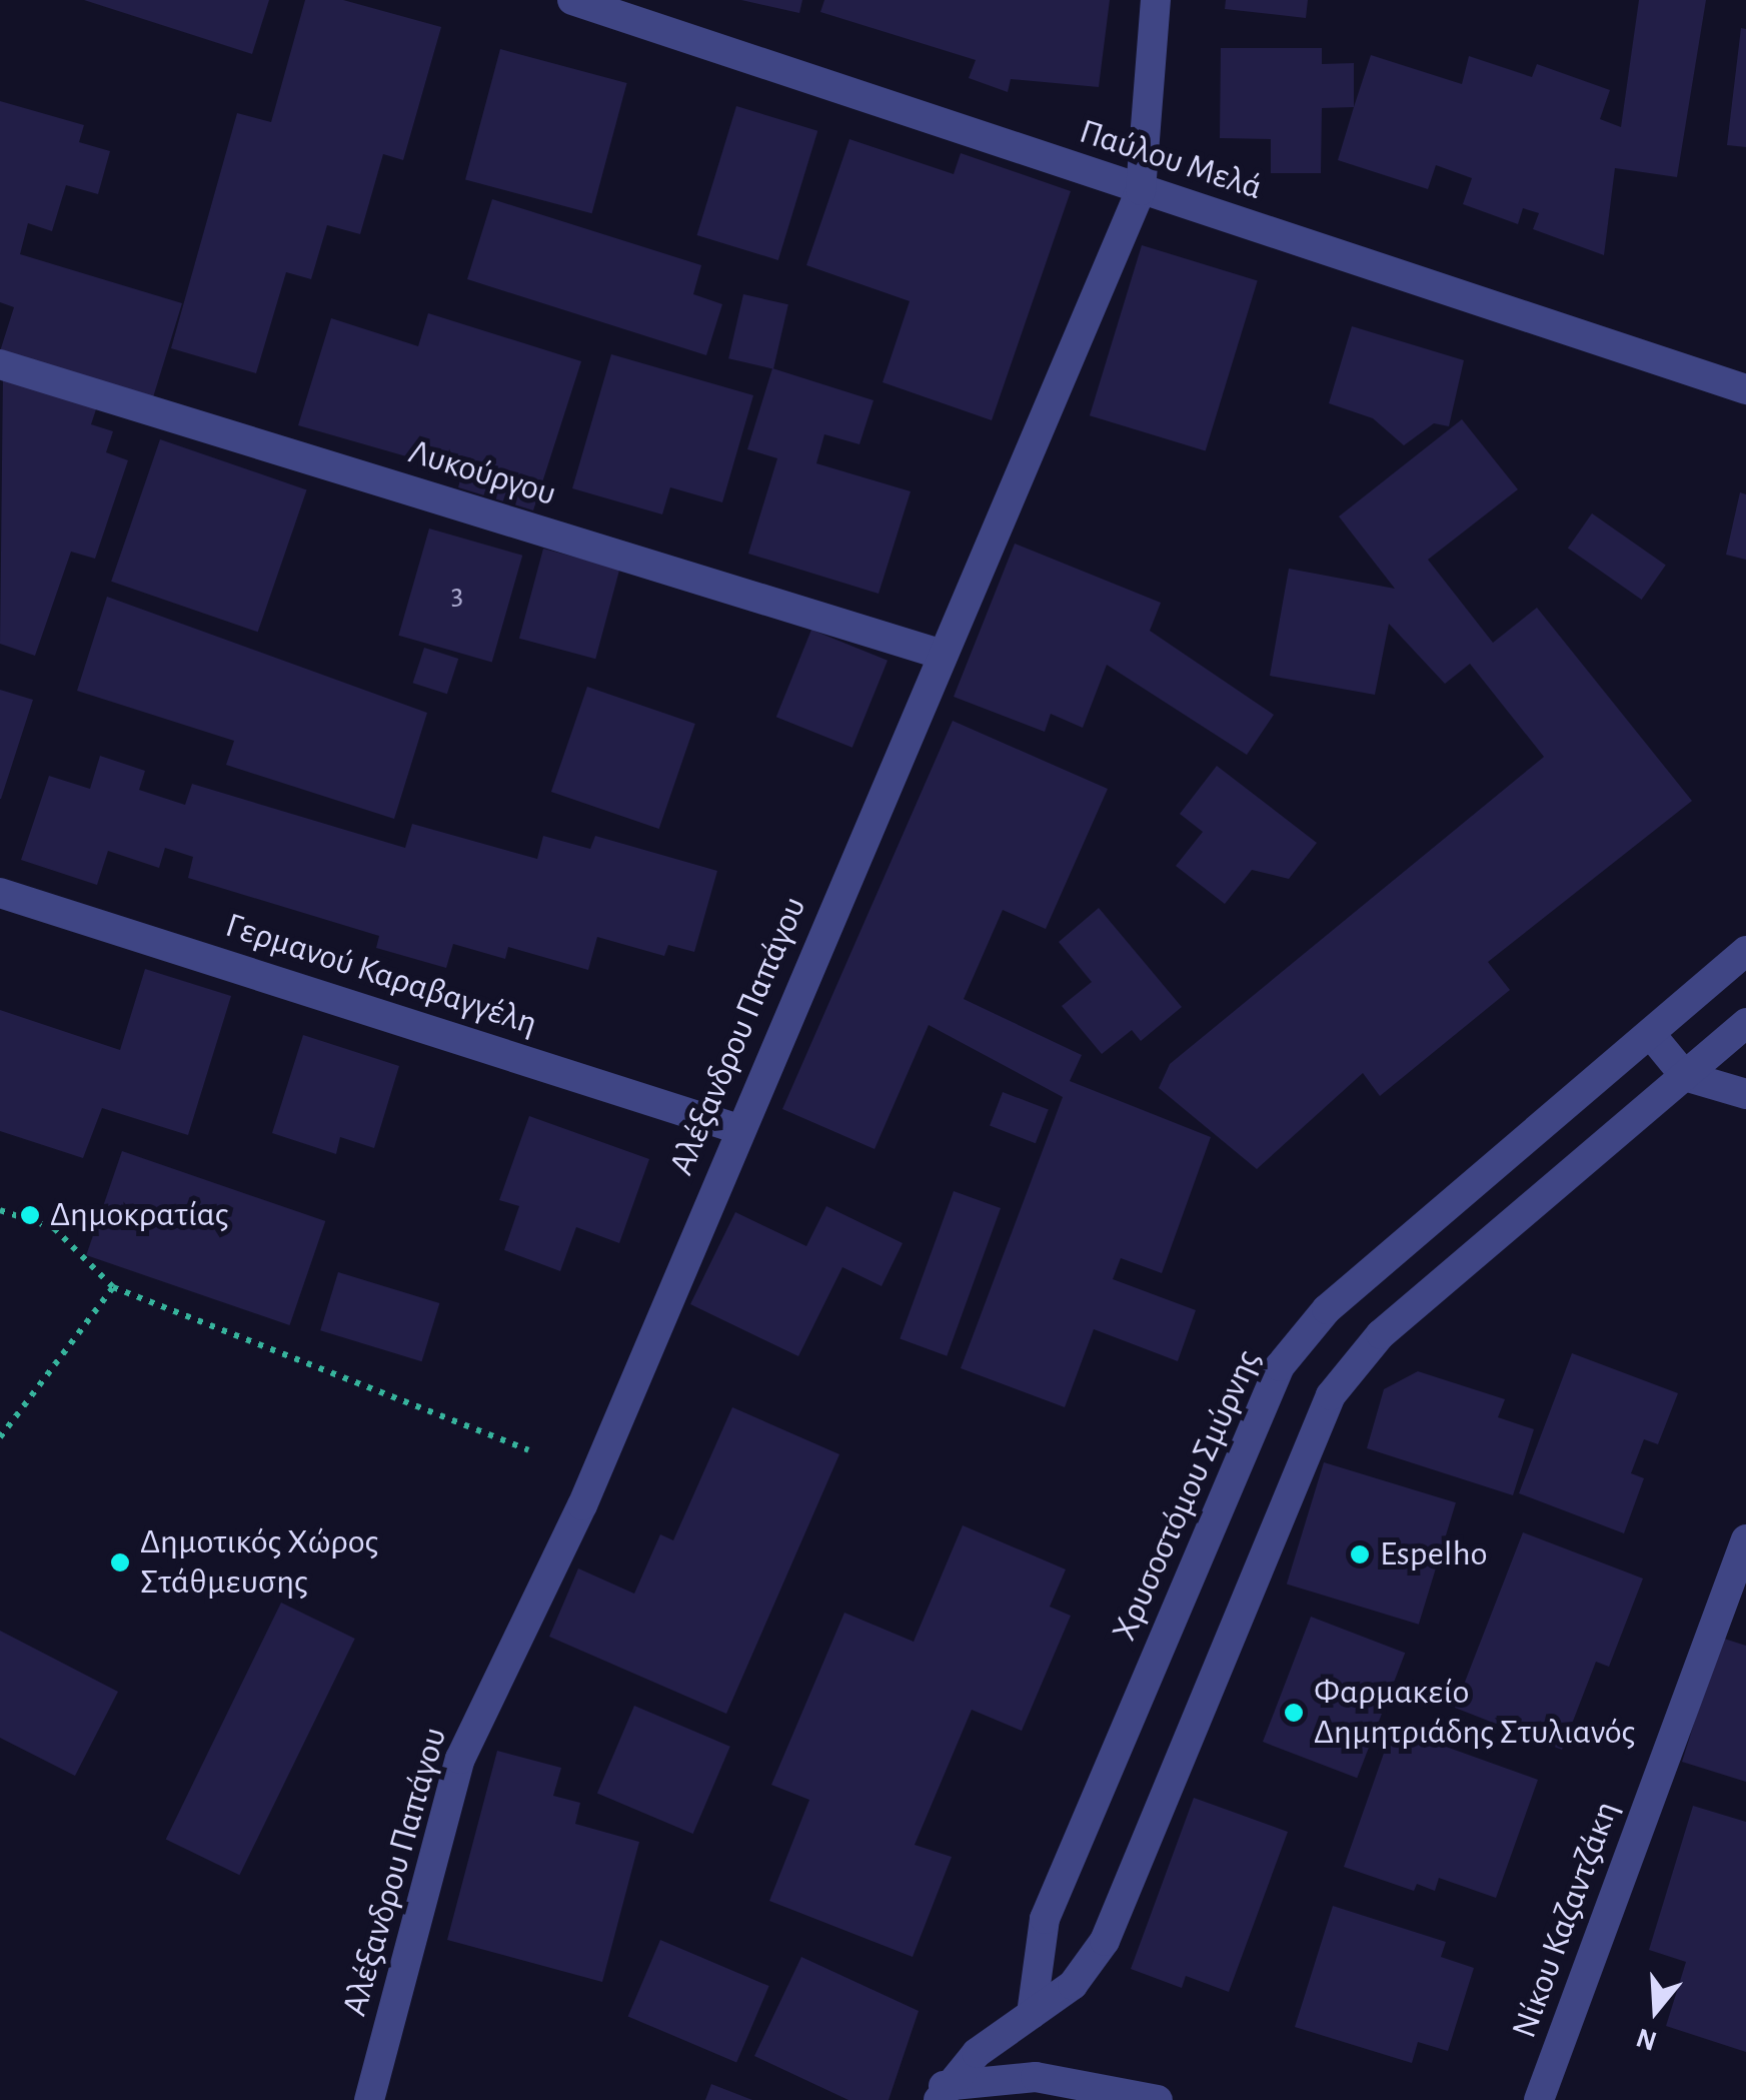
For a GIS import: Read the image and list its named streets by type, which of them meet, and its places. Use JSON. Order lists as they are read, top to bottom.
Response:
{
  "streets": {
    "street": [
      "Παύλου Μελά",
      "Λυκούργου",
      "Γερμανού Καραβαγγέλη",
      "Αλέξανδρου Παπάγου",
      "Χρυσοστόμου Σμύρνης",
      "Νίκου Καζαντζάκη"
    ]
  },
  "crossings": [
    ["Παύλου Μελά", "Αλέξανδρου Παπάγου"],
    ["Λυκούργου", "Αλέξανδρου Παπάγου"],
    ["Γερμανού Καραβαγγέλη", "Αλέξανδρου Παπάγου"]
  ],
  "places": [
    "Δημοκρατίας",
    "Espelho",
    "Δημοτικός Χώρος Στάθμευσης",
    "Φαρμακείο Δημητριάδης Στυλιανός"
  ],
  "house_numbers": ["3"],
  "north": "bottom"
}
